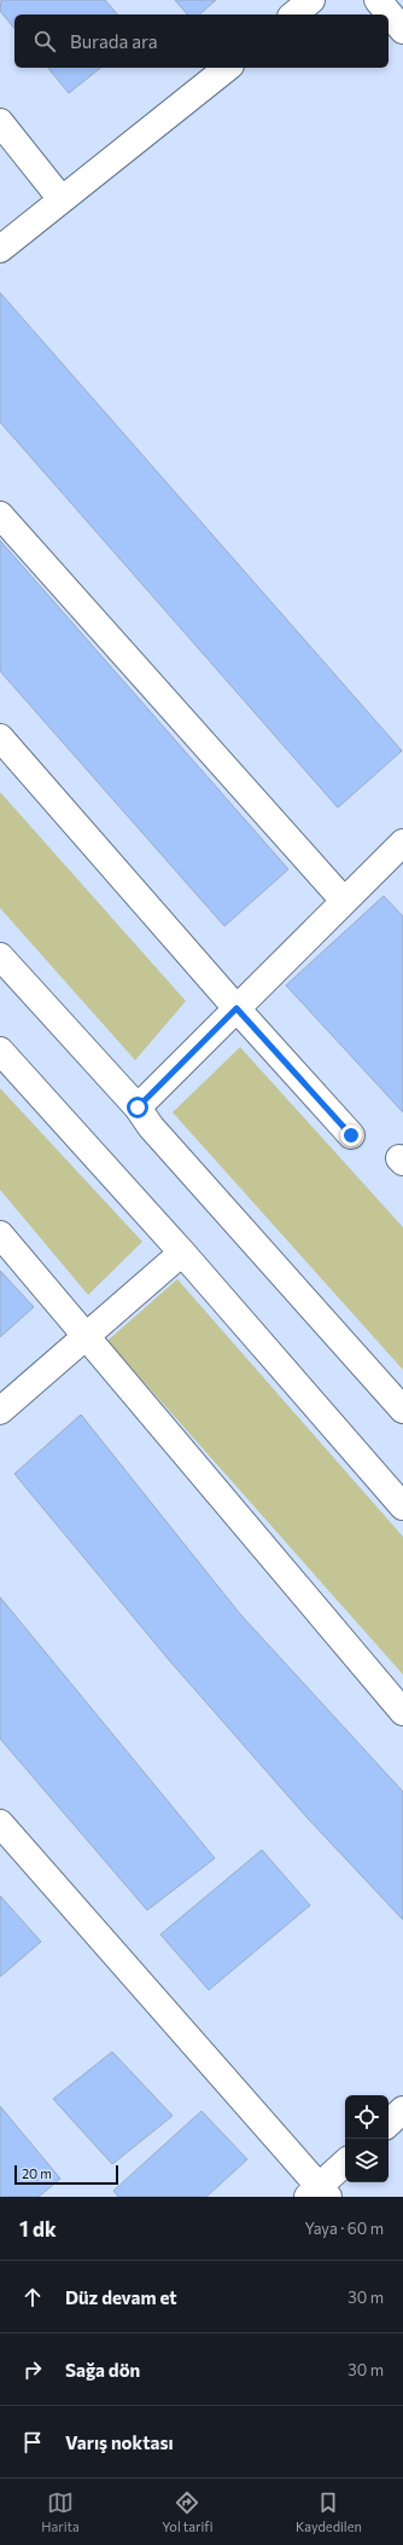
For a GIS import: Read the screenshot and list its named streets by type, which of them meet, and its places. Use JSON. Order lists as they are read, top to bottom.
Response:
{
  "scale_bar": "20 m",
  "page": {
    "search": "Burada ara",
    "scale": "20 m",
    "heading": ["1 dk", "Yaya · 60 m"],
    "list": [
      ["Düz devam et", "30 m"],
      ["Sağa dön", "30 m"],
      "Varış noktası"
    ],
    "nav": ["Harita", "Yol tarifi", "Kaydedilen"]
  }
}
